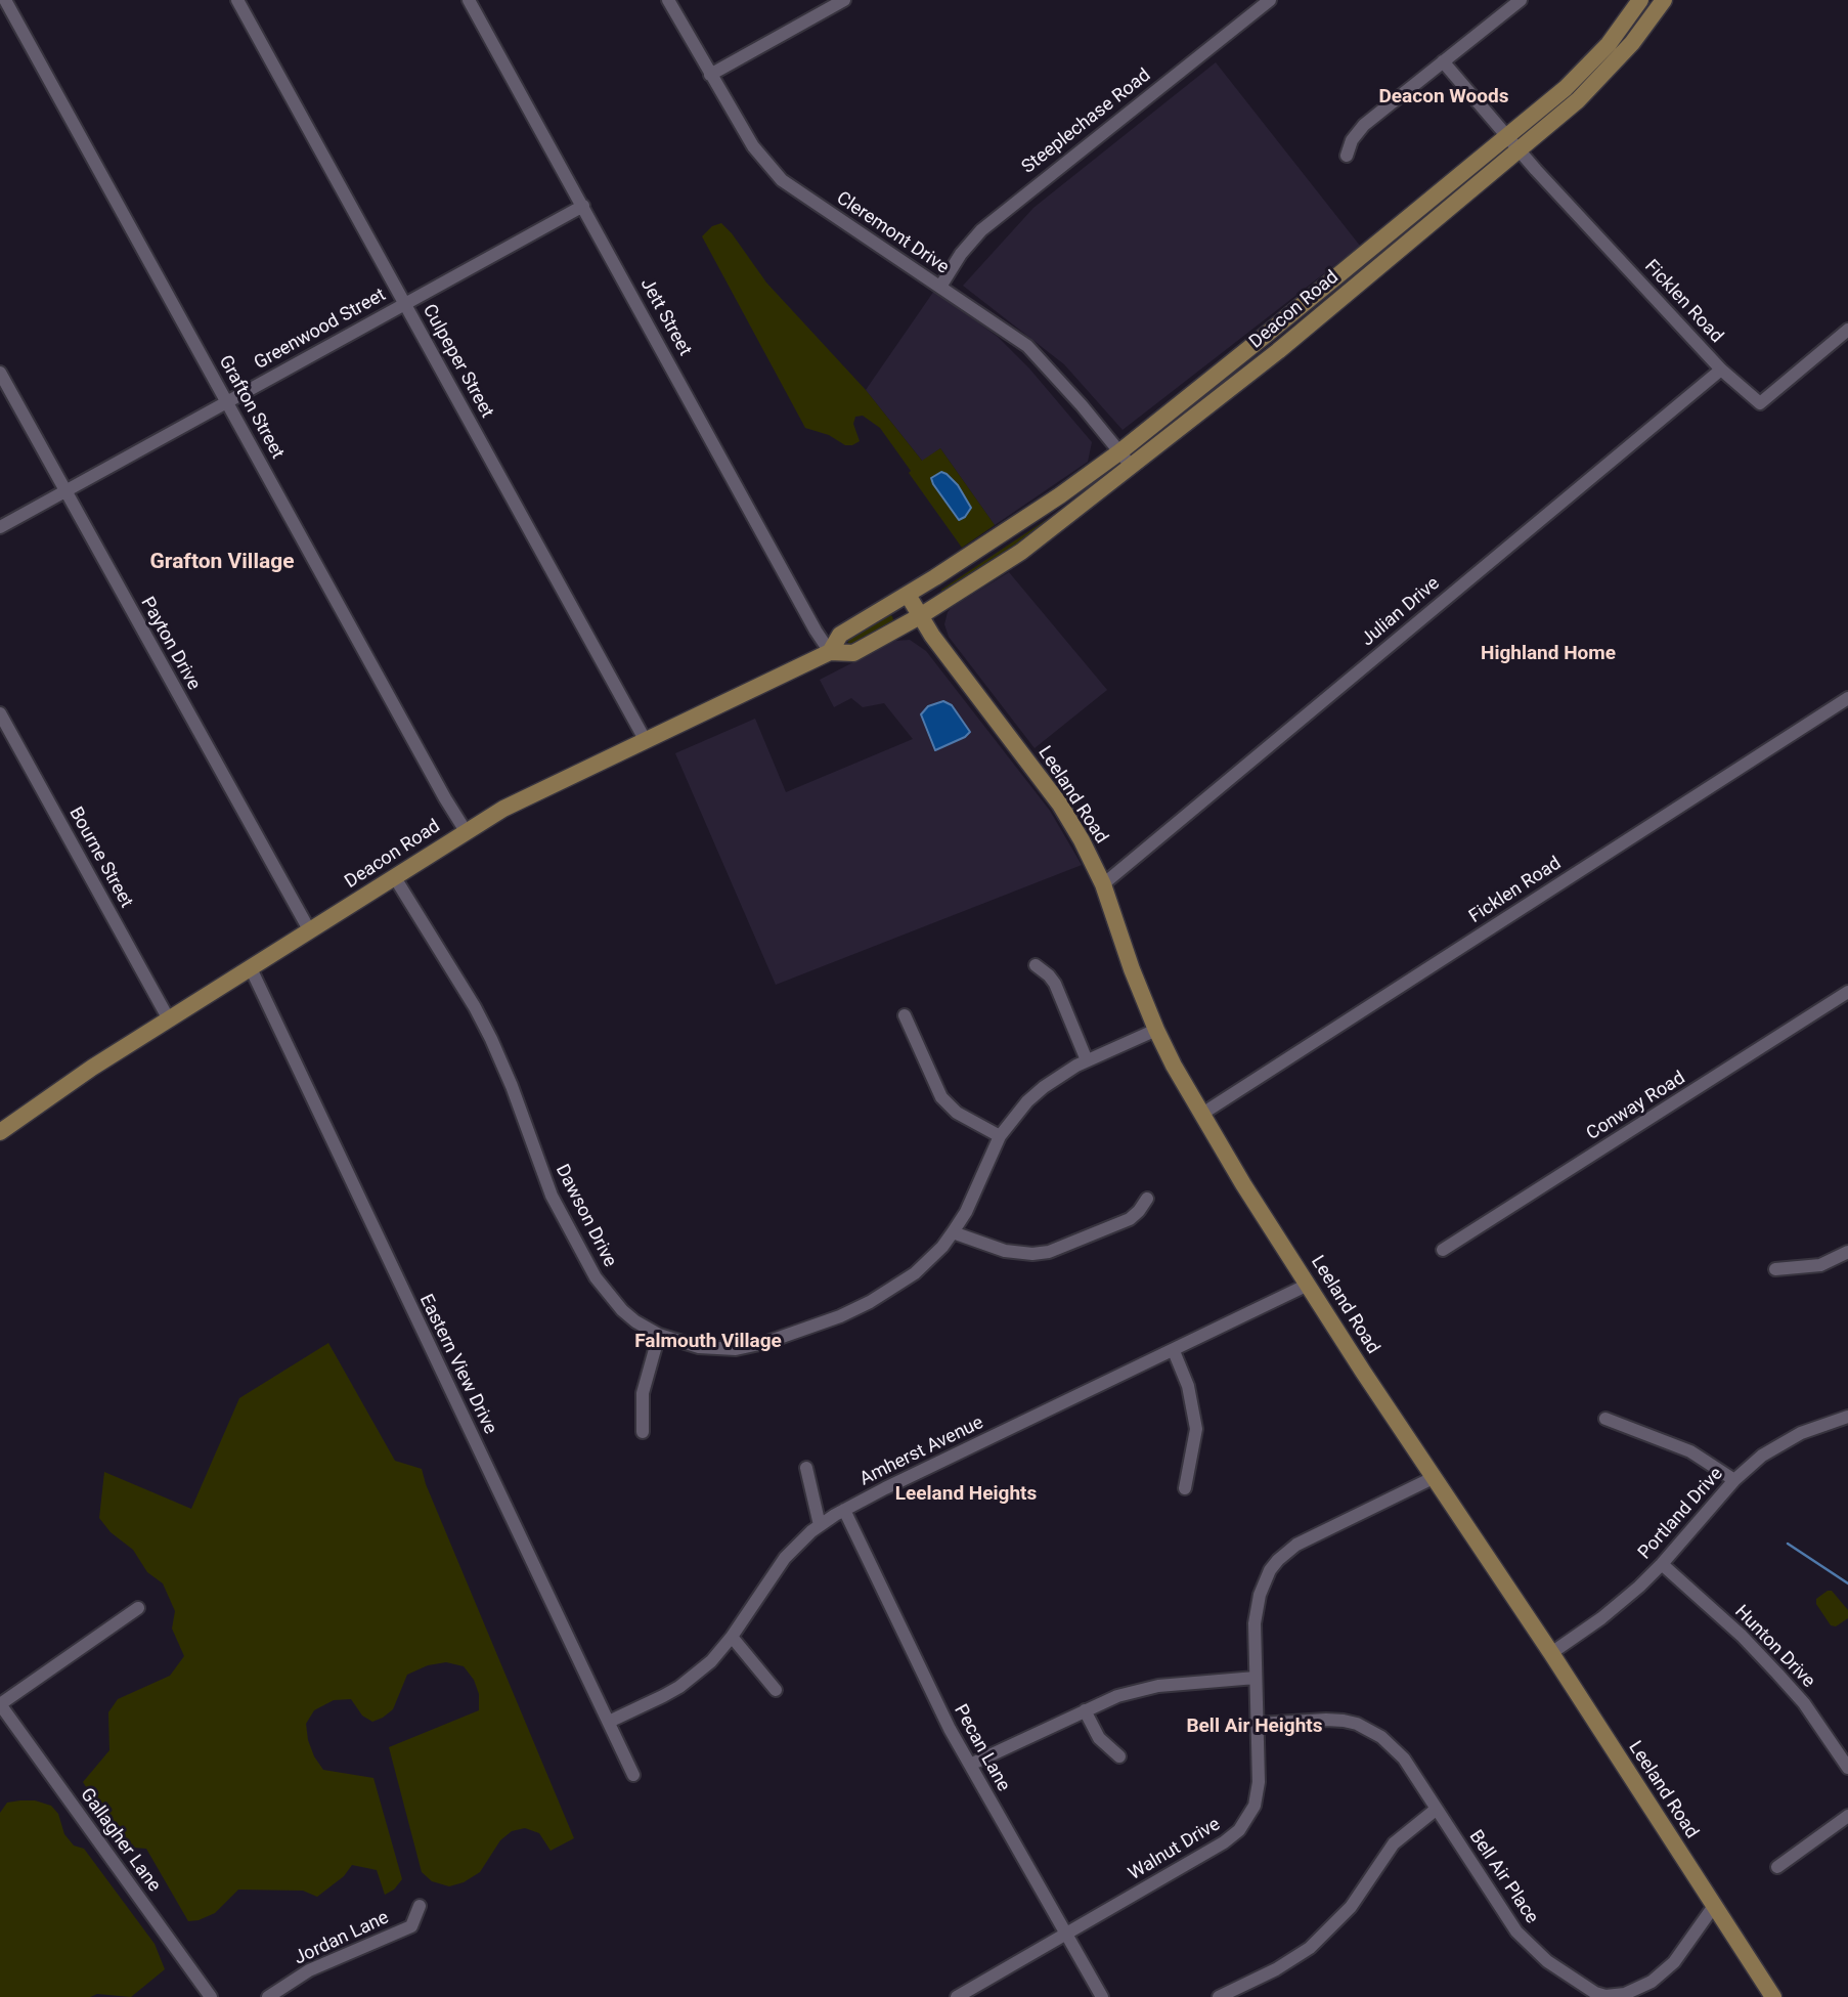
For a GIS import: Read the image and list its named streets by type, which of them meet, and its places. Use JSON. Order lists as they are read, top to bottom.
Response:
{
  "streets": {
    "main road": ["Deacon Road", "Leeland Road"],
    "street": [
      "Steeplechase Road",
      "Cleremont Drive",
      "Ficklen Road",
      "Jett Street",
      "Greenwood Street",
      "Culpeper Street",
      "Grafton Street",
      "Julian Drive",
      "Payton Drive",
      "Bourne Street",
      "Conway Road",
      "Dawson Drive",
      "Eastern View Drive",
      "Amherst Avenue",
      "Portland Drive",
      "Hunton Drive",
      "Pecan Lane",
      "Gallagher Lane",
      "Walnut Drive",
      "Bell Air Place",
      "Jordan Lane"
    ]
  },
  "crossings": [
    ["Steeplechase Road", "Cleremont Drive"],
    ["Cleremont Drive", "Deacon Road"],
    ["Ficklen Road", "Deacon Road"],
    ["Ficklen Road", "Julian Drive"],
    ["Ficklen Road", "Leeland Road"],
    ["Deacon Road", "Jett Street"],
    ["Deacon Road", "Culpeper Street"],
    ["Deacon Road", "Grafton Street"],
    ["Deacon Road", "Payton Drive"],
    ["Deacon Road", "Leeland Road"],
    ["Deacon Road", "Bourne Street"],
    ["Deacon Road", "Dawson Drive"],
    ["Deacon Road", "Eastern View Drive"],
    ["Jett Street", "Greenwood Street"],
    ["Greenwood Street", "Culpeper Street"],
    ["Greenwood Street", "Grafton Street"],
    ["Greenwood Street", "Payton Drive"],
    ["Julian Drive", "Leeland Road"],
    ["Leeland Road", "Dawson Drive"],
    ["Leeland Road", "Amherst Avenue"],
    ["Leeland Road", "Portland Drive"],
    ["Leeland Road", "Walnut Drive"],
    ["Leeland Road", "Bell Air Place"],
    ["Eastern View Drive", "Amherst Avenue"],
    ["Amherst Avenue", "Pecan Lane"],
    ["Portland Drive", "Hunton Drive"],
    ["Pecan Lane", "Walnut Drive"],
    ["Walnut Drive", "Bell Air Place"]
  ],
  "districts": [
    "Deacon Woods",
    "Grafton Village",
    "Highland Home",
    "Falmouth Village",
    "Leeland Heights",
    "Bell Air Heights"
  ]
}
